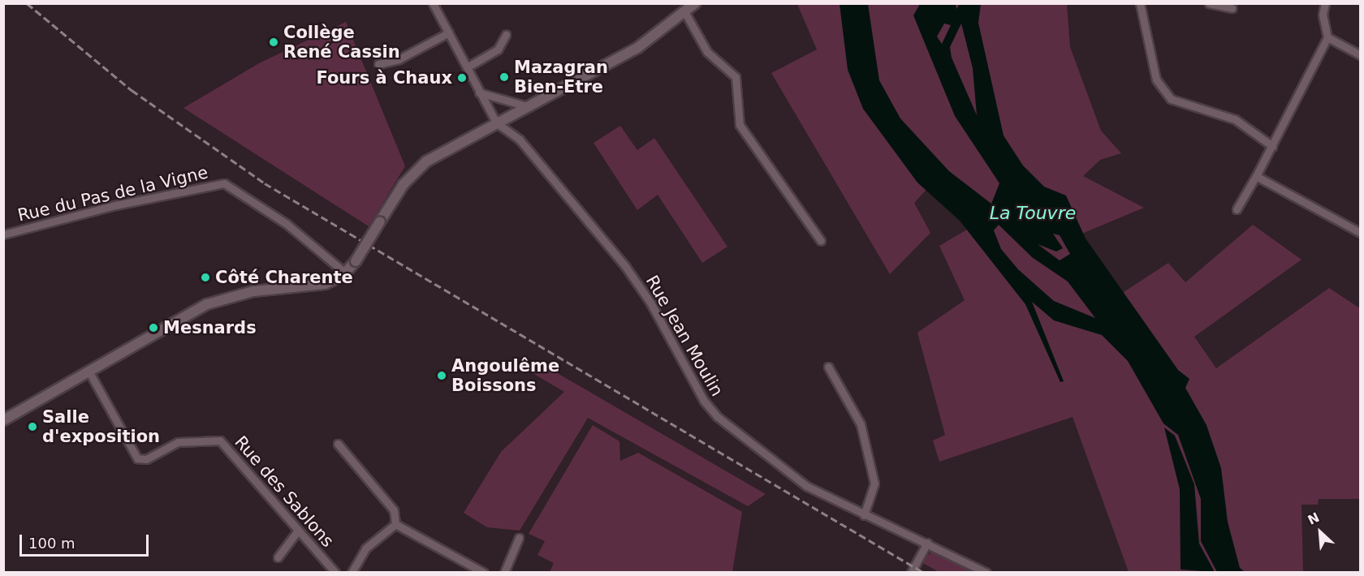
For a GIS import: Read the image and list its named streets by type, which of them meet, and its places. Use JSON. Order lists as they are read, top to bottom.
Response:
{
  "streets": {
    "street": ["Rue du Pas de la Vigne", "Rue Jean Moulin", "Rue des Sablons"]
  },
  "water": ["La Touvre"],
  "places": [
    "Collège René Cassin",
    "Mazagran Bien-Etre",
    "Fours à Chaux",
    "Côté Charente",
    "Mesnards",
    "Angoulême Boissons",
    "Salle d'exposition"
  ],
  "scale_bar": "100 m",
  "north": "top left"
}
